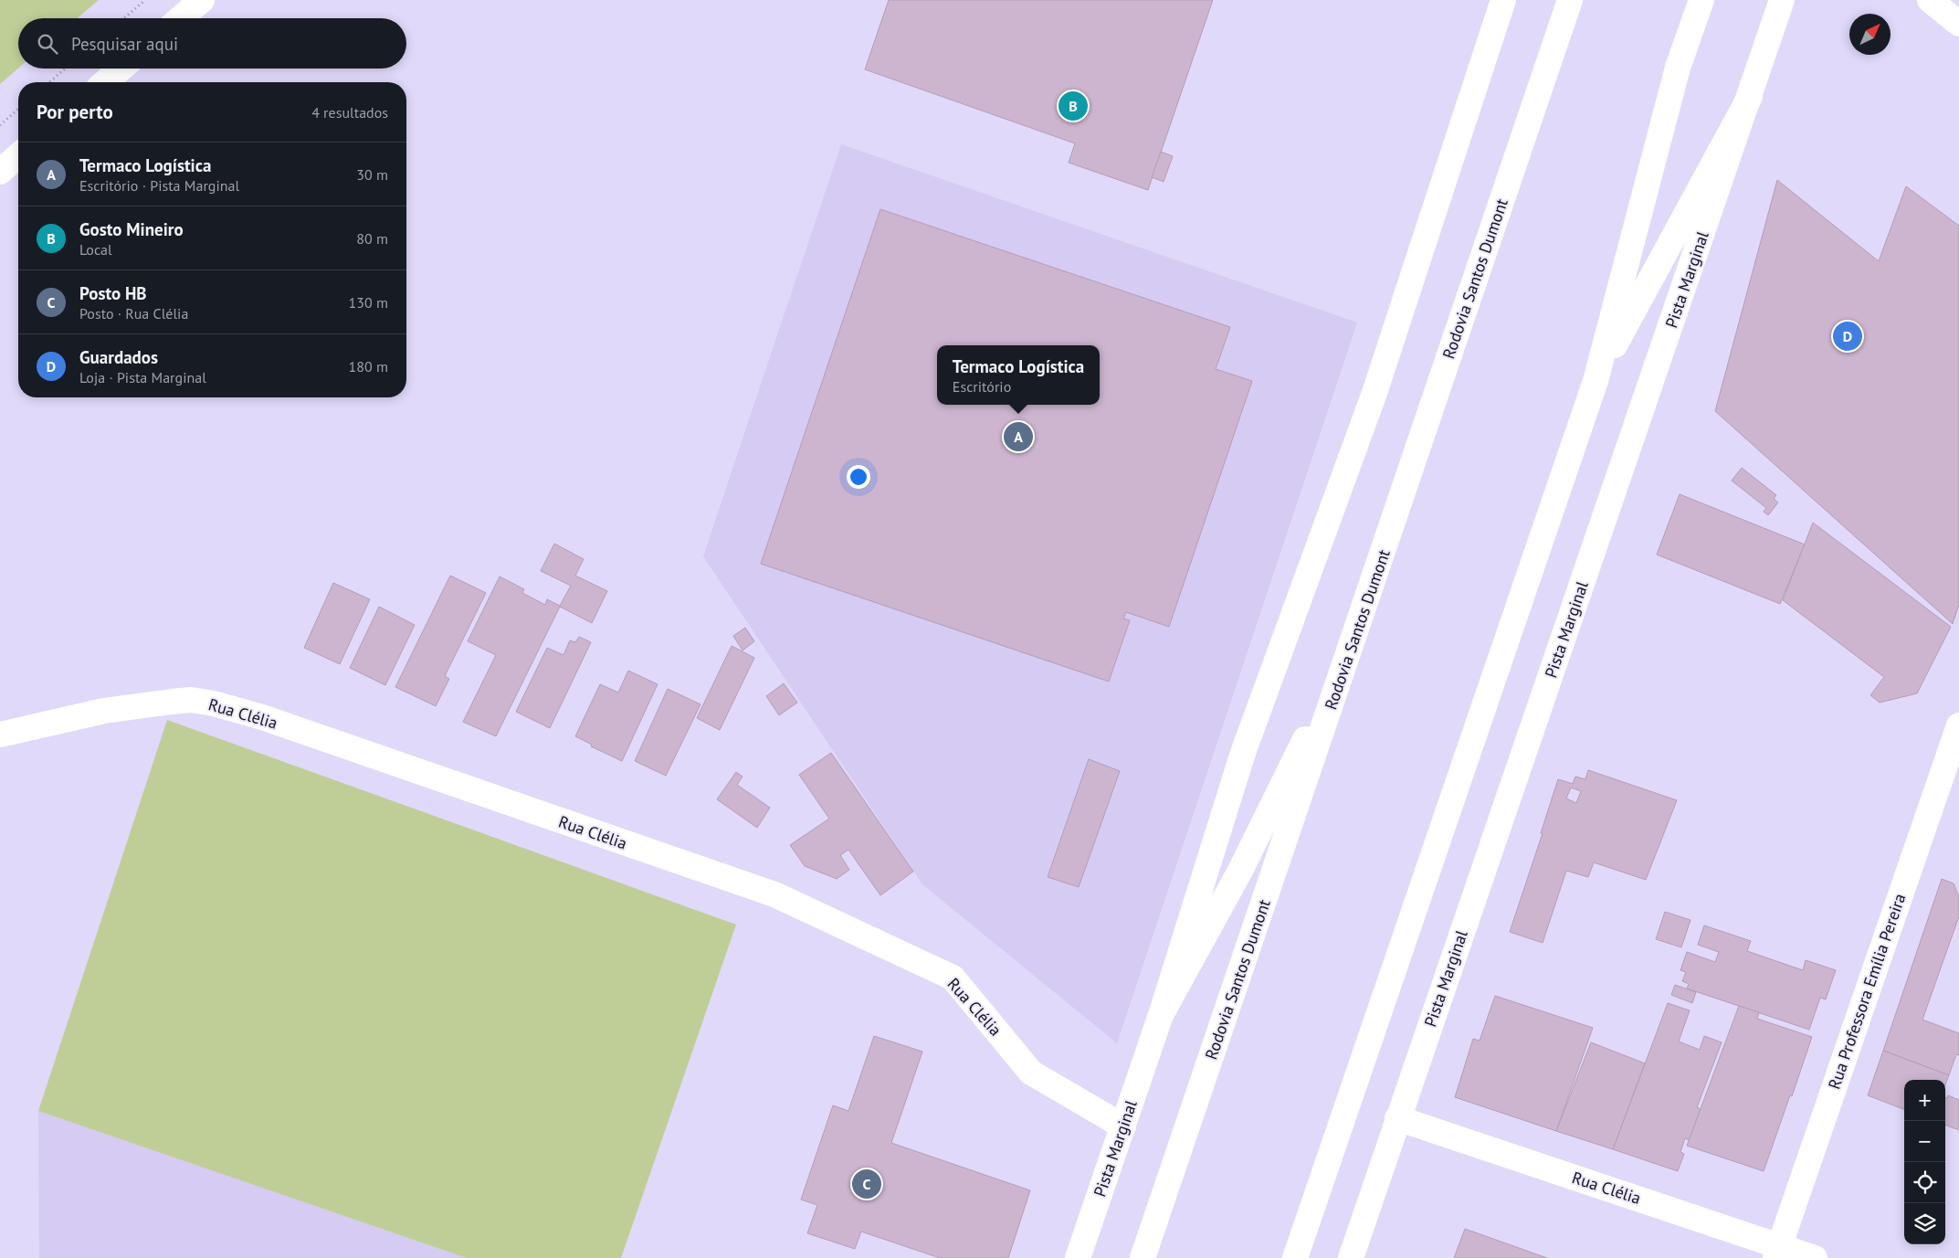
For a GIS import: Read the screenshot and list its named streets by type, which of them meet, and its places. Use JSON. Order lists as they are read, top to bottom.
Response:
{
  "streets": {
    "main road": [
      "Rodovia Santos Dumont",
      "Pista Marginal",
      "Rua Clélia",
      "Rua Professora Emília Pereira"
    ]
  },
  "crossings": [
    ["Pista Marginal", "Rua Clélia"],
    ["Rua Clélia", "Rua Professora Emília Pereira"]
  ],
  "north": "top right",
  "page": {
    "search": "Pesquisar aqui",
    "heading": ["Por perto", "4 resultados"],
    "pins": [
      "B",
      "D",
      "A",
      "C"
    ],
    "list": [
      {
        "mark": "A",
        "name": "Termaco Logística",
        "note": "Escritório · Pista Marginal",
        "value": "30 m"
      },
      {
        "mark": "B",
        "name": "Gosto Mineiro",
        "note": "Local",
        "value": "80 m"
      },
      {
        "mark": "C",
        "name": "Posto HB",
        "note": "Posto · Rua Clélia",
        "value": "130 m"
      },
      {
        "mark": "D",
        "name": "Guardados",
        "note": "Loja · Pista Marginal",
        "value": "180 m"
      }
    ],
    "popup": ["Termaco Logística", "Escritório"],
    "map_buttons": ["+", "−"]
  }
}
